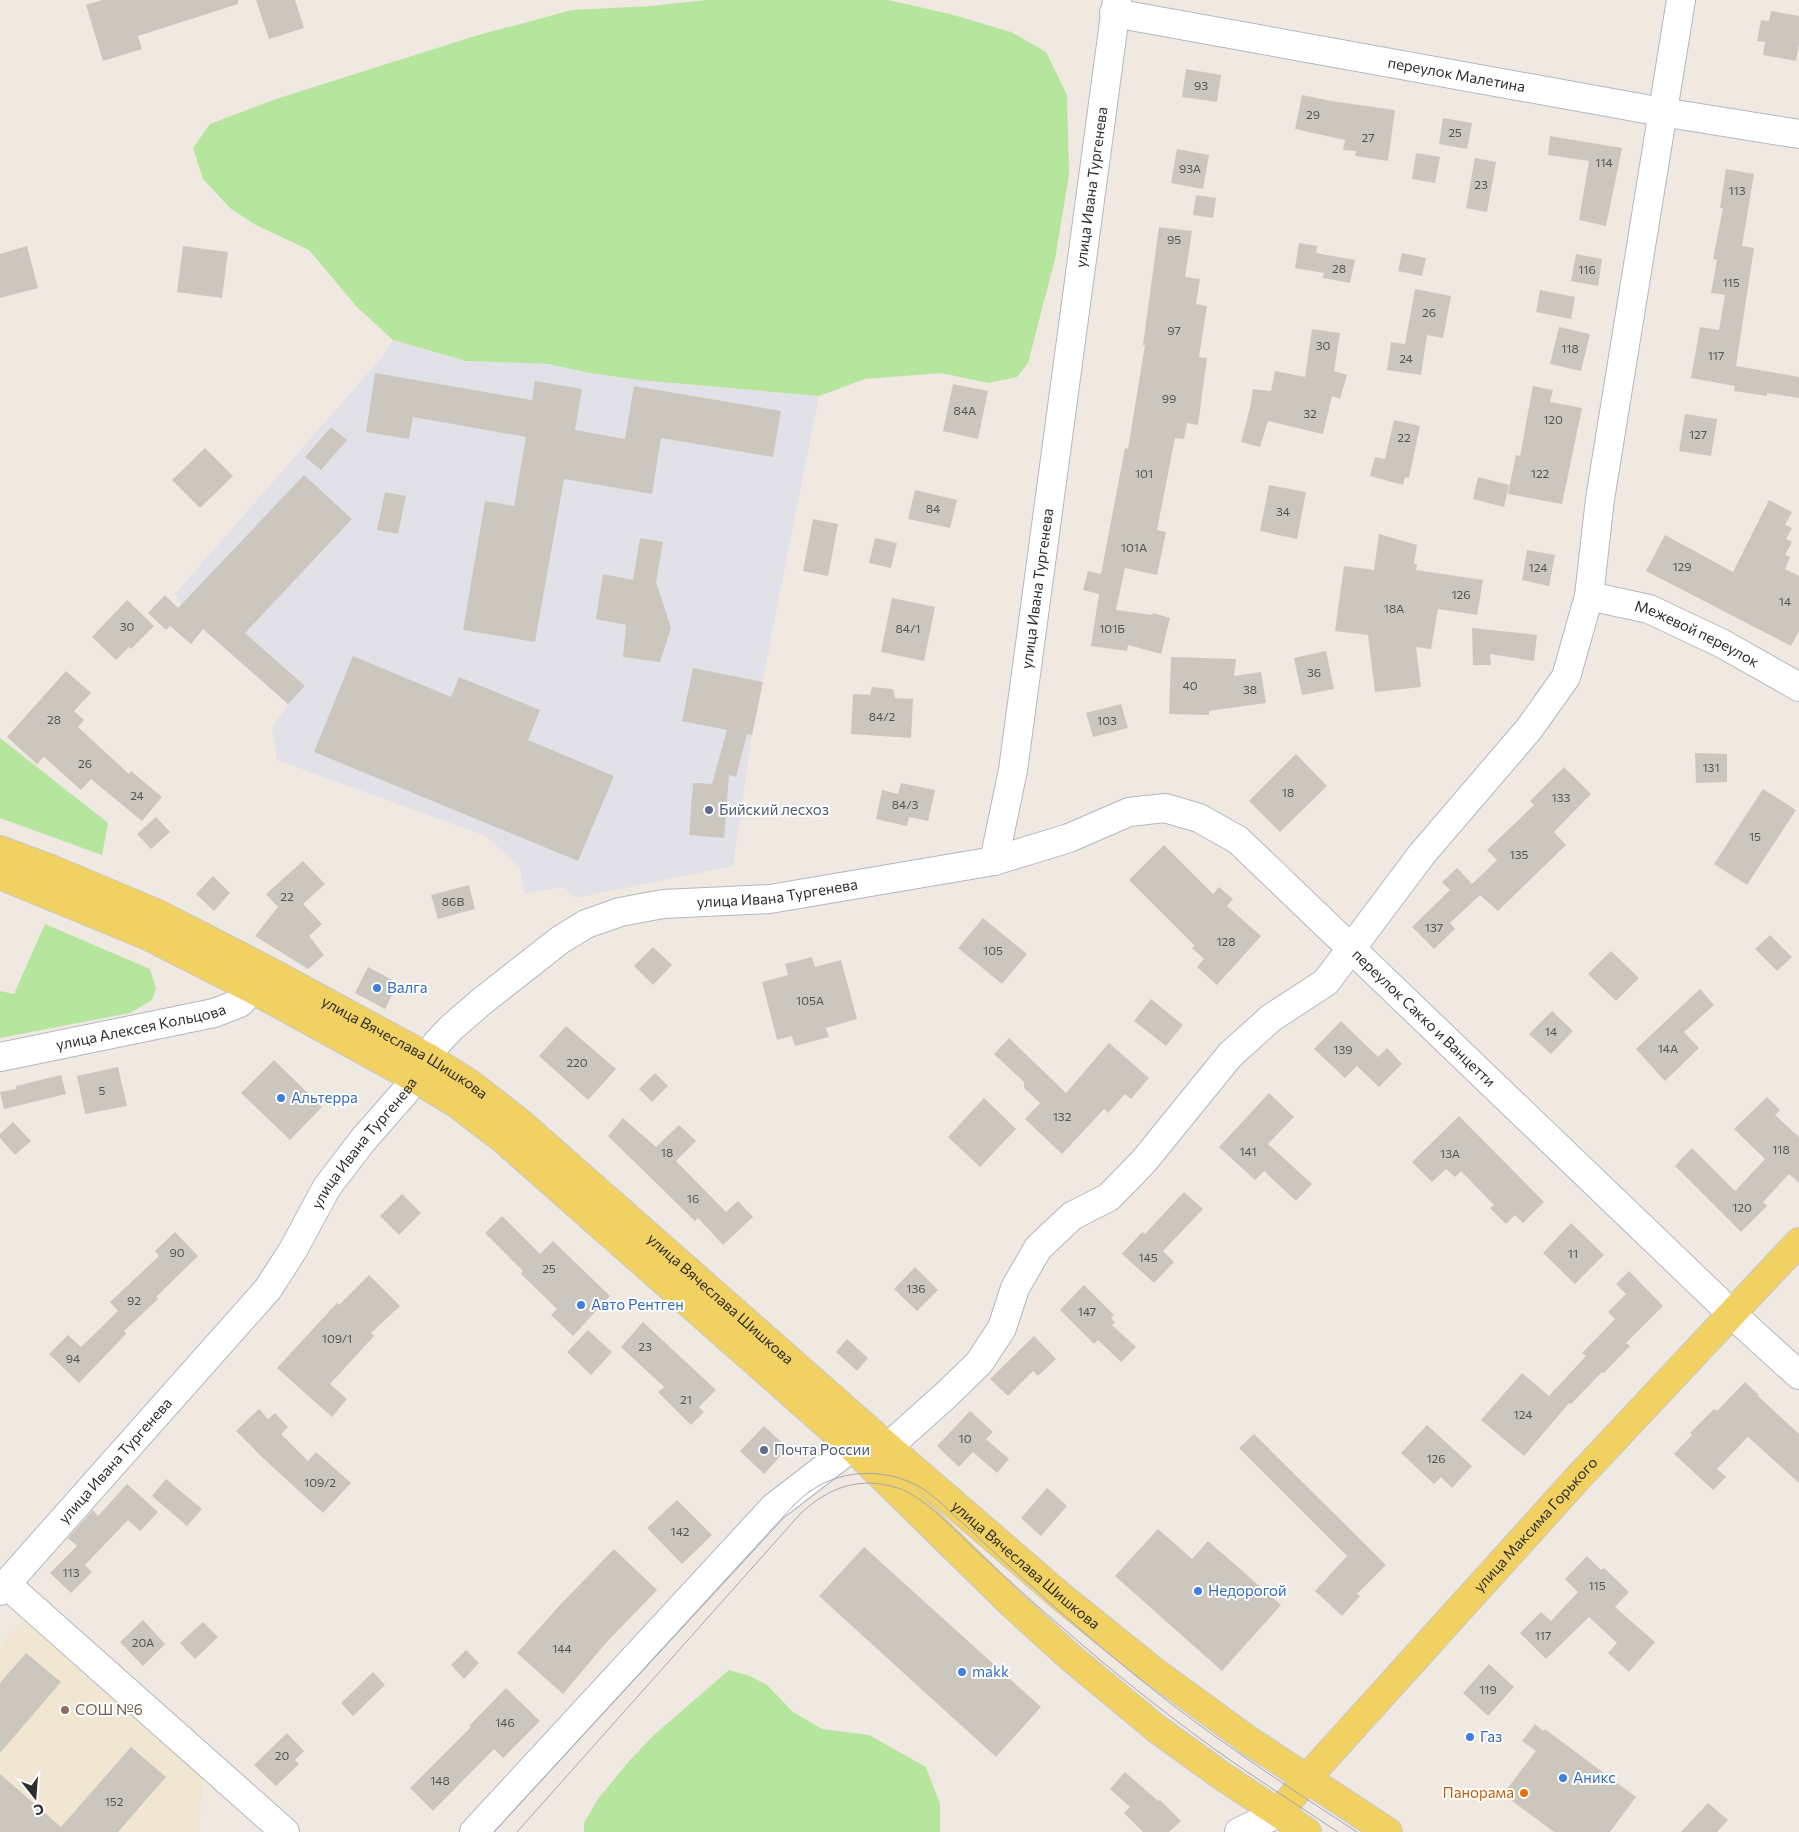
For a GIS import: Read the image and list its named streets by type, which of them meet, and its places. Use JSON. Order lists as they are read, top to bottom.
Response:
{
  "streets": {
    "main road": ["улица Вячеслава Шишкова", "улица Максима Горького"],
    "street": [
      "переулок Малетина",
      "улица Ивана Тургенева",
      "Межевой переулок",
      "переулок Сакко и Ванцетти",
      "улица Алексея Кольцова"
    ]
  },
  "crossings": [
    ["переулок Малетина", "улица Ивана Тургенева"],
    ["улица Ивана Тургенева", "переулок Сакко и Ванцетти"],
    ["улица Ивана Тургенева", "улица Вячеслава Шишкова"],
    ["переулок Сакко и Ванцетти", "улица Максима Горького"],
    ["улица Алексея Кольцова", "улица Вячеслава Шишкова"],
    ["улица Вячеслава Шишкова", "улица Максима Горького"]
  ],
  "places": [
    "Бийский лесхоз",
    "Валга",
    "Альтерра",
    "Авто Рентген",
    "Почта России",
    "Недорогой",
    "makk",
    "СОШ №6",
    "Газ",
    "Аникс",
    "Панорама"
  ],
  "house_numbers": [
    "93",
    "29",
    "25",
    "27",
    "114",
    "93А",
    "23",
    "113",
    "95",
    "28",
    "116",
    "115",
    "26",
    "97",
    "30",
    "118",
    "117",
    "24",
    "99",
    "84А",
    "32",
    "120",
    "127",
    "22",
    "101",
    "122",
    "84",
    "34",
    "101А",
    "129",
    "124",
    "126",
    "14",
    "18А",
    "30",
    "84/1",
    "101Б",
    "36",
    "40",
    "38",
    "84/2",
    "28",
    "103",
    "26",
    "131",
    "18",
    "24",
    "133",
    "84/3",
    "15",
    "135",
    "22",
    "86В",
    "137",
    "128",
    "105",
    "105А",
    "14",
    "14А",
    "139",
    "220",
    "5",
    "132",
    "118",
    "141",
    "18",
    "13А",
    "16",
    "120",
    "90",
    "11",
    "145",
    "25",
    "136",
    "92",
    "147",
    "109/1",
    "23",
    "94",
    "21",
    "124",
    "10",
    "126",
    "109/2",
    "142",
    "113",
    "115",
    "117",
    "20А",
    "144",
    "119",
    "146",
    "20",
    "148",
    "152"
  ],
  "north": "bottom"
}
